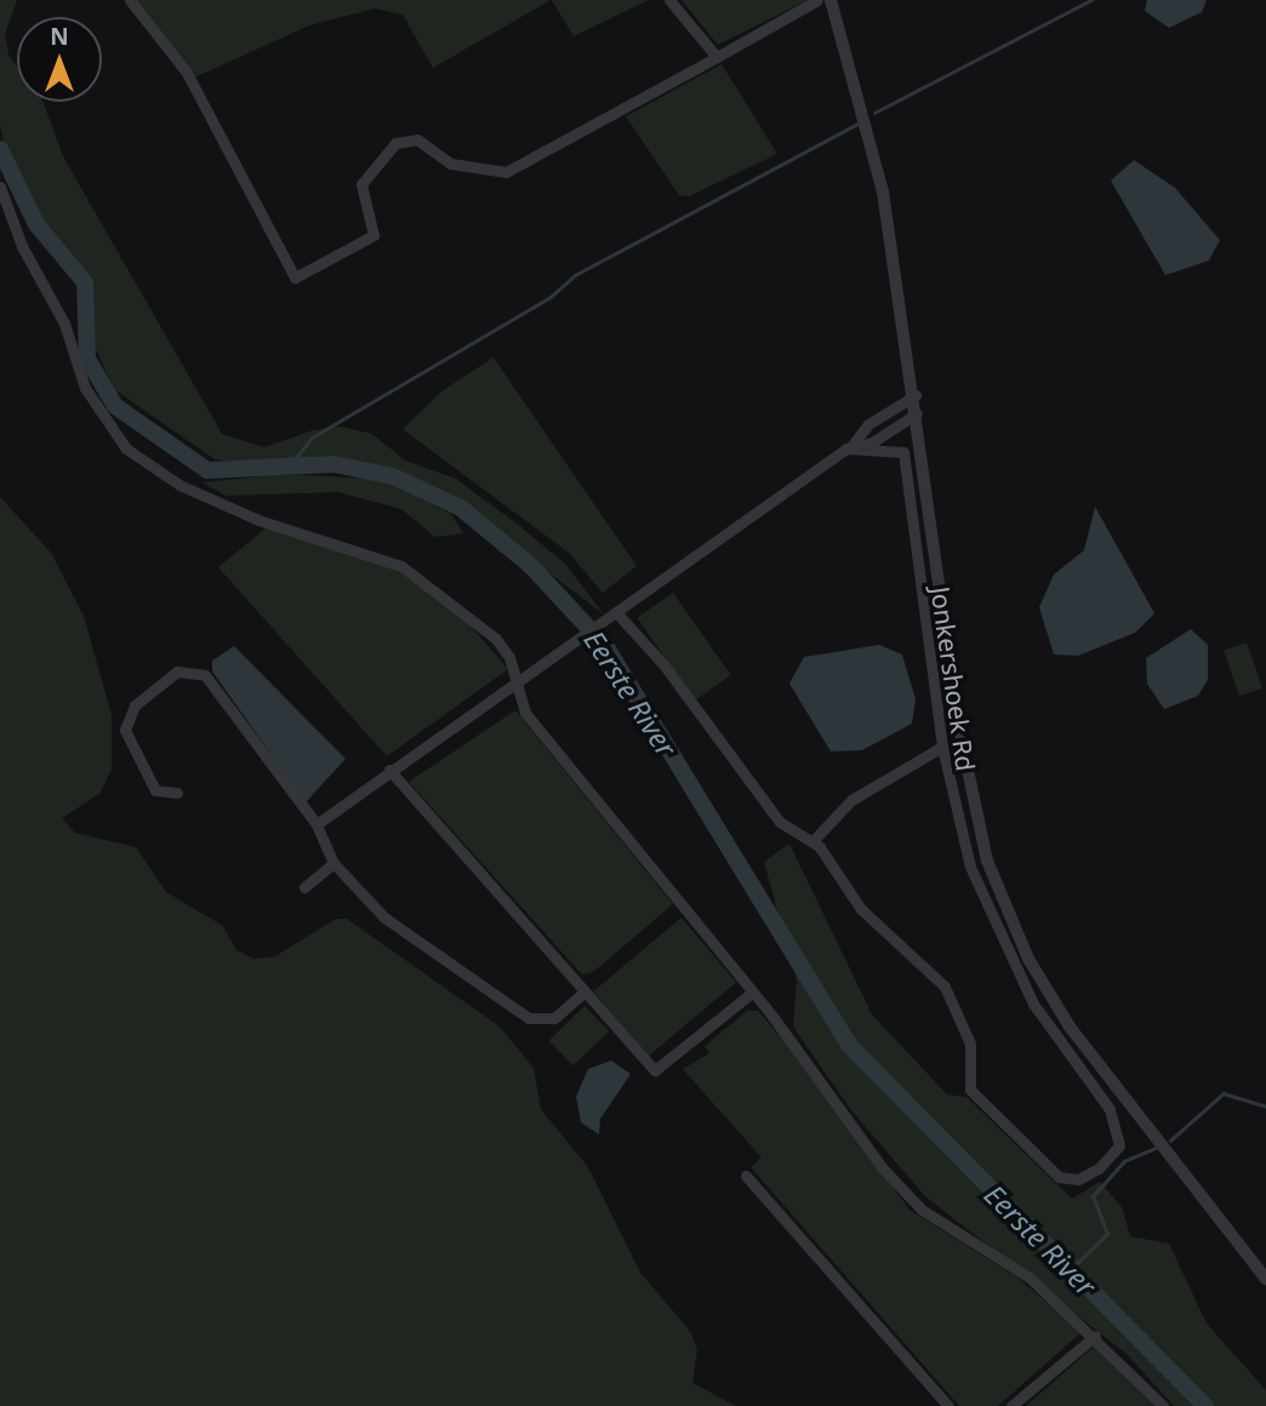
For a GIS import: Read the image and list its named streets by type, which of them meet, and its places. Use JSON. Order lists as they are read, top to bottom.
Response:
{
  "streets": {
    "street": ["Jonkershoek Rd"]
  },
  "water": ["Eerste River"],
  "north": "top"
}
